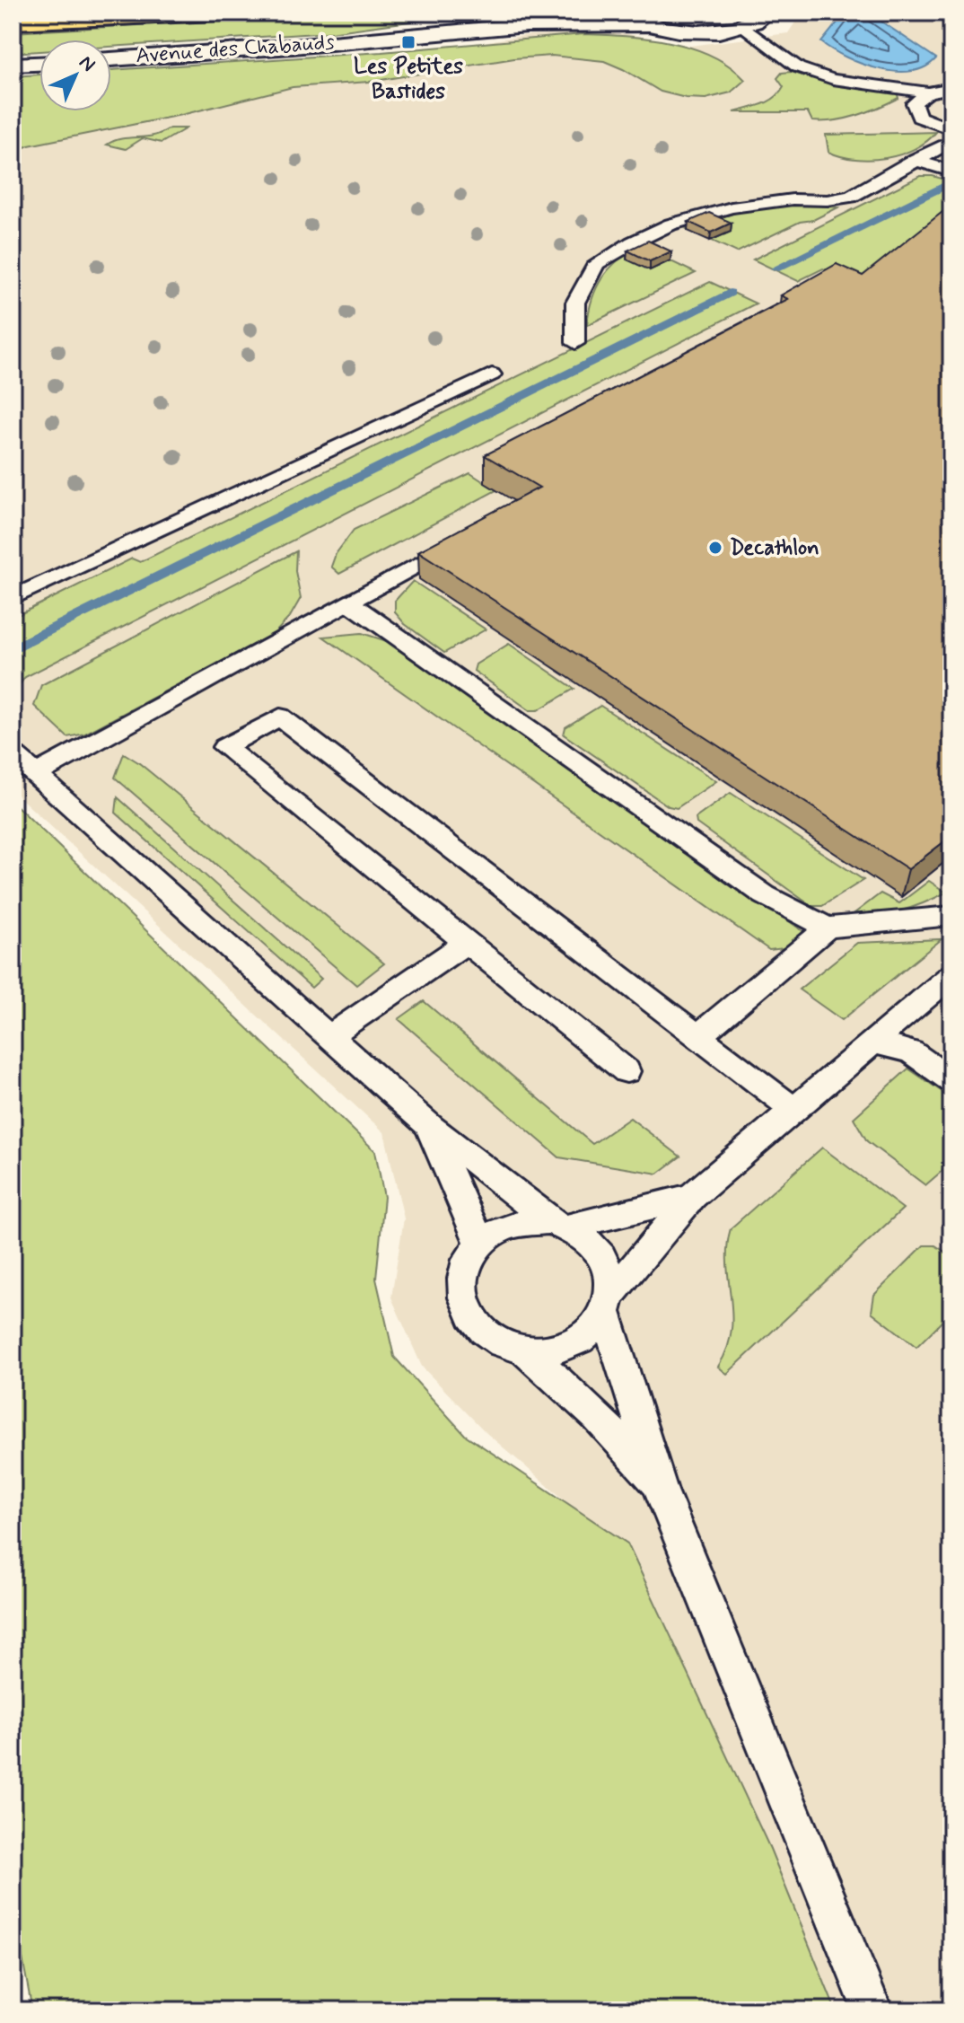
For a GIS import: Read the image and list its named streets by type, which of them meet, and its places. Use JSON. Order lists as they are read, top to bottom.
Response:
{
  "streets": {
    "main road": ["Avenue des Chabauds"]
  },
  "places": {
    "transit": ["Les Petites Bastides"],
    "other": ["Decathlon"]
  },
  "north": "top right"
}
